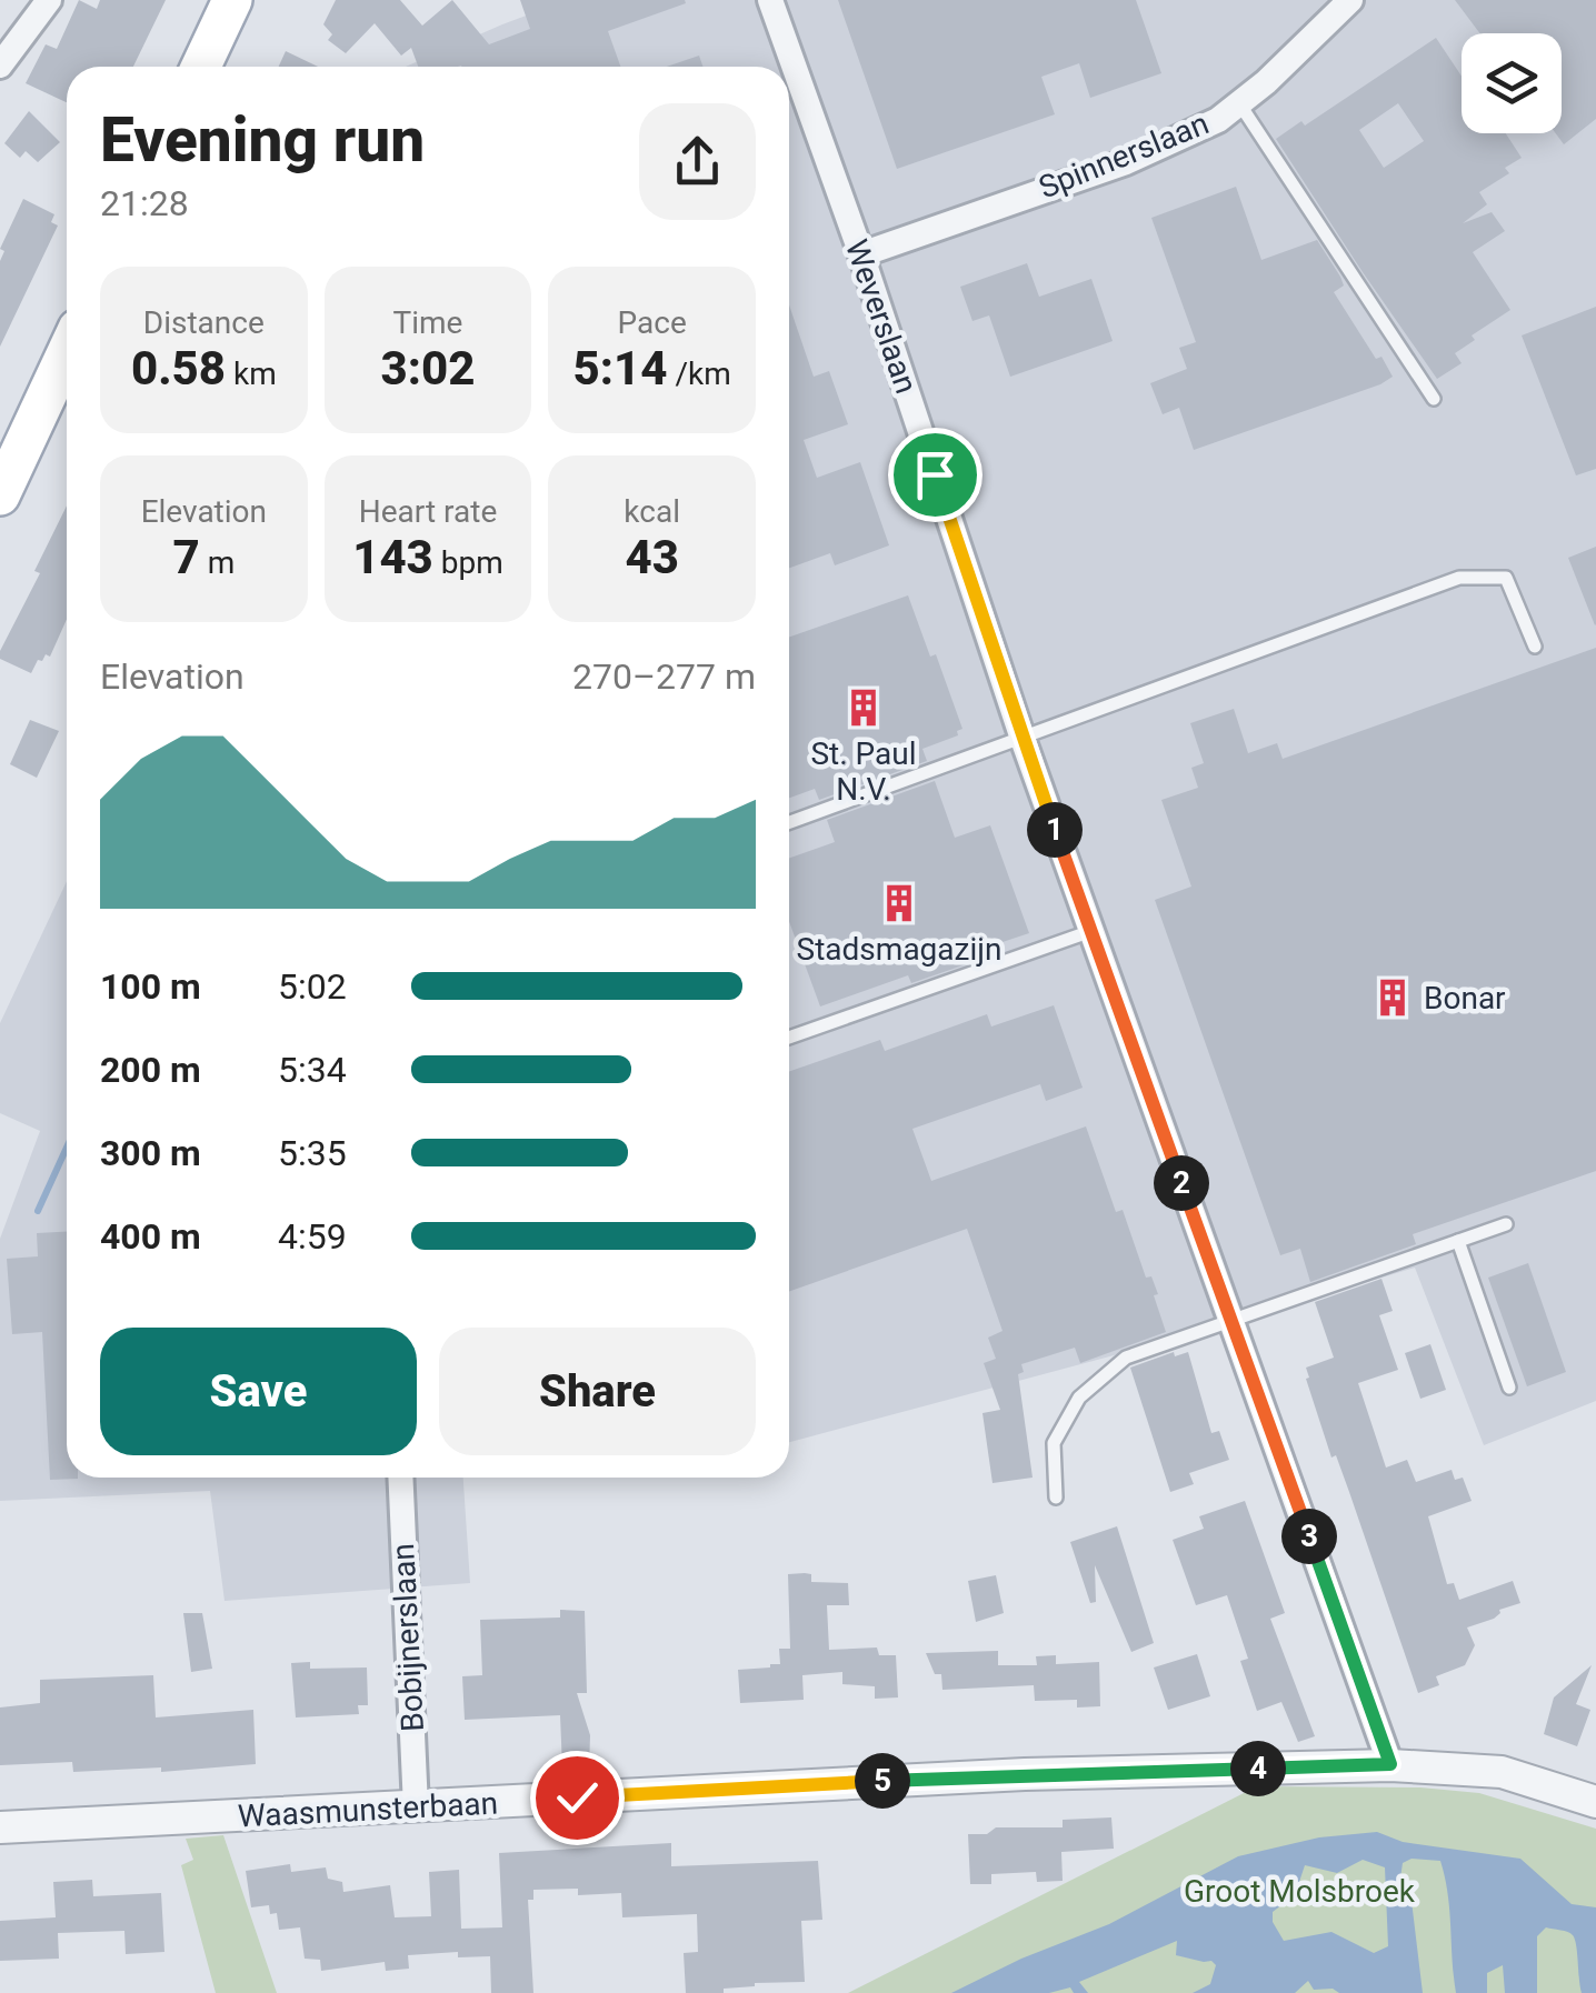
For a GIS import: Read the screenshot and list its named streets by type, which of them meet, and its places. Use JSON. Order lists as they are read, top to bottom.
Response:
{
  "streets": {
    "street": [
      "Spinnerslaan",
      "Weverslaan",
      "Bobijnerslaan",
      "Waasmunsterbaan"
    ]
  },
  "crossings": [
    ["Spinnerslaan", "Weverslaan"],
    ["Weverslaan", "Waasmunsterbaan"],
    ["Bobijnerslaan", "Waasmunsterbaan"]
  ],
  "parks": ["Groot Molsbroek"],
  "places": {
    "building": ["St. Paul N.V.", "Stadsmagazijn", "Bonar"]
  },
  "page": {
    "heading": ["Evening run", "21:28"],
    "stats": [
      ["Distance", "0.58 km"],
      ["Time", "3:02"],
      ["Pace", "5:14 /km"],
      ["Elevation", "7 m"],
      ["Heart rate", "143 bpm"],
      ["kcal", "43"]
    ],
    "chart": ["Elevation", "270–277 m"],
    "pins": [
      "1",
      "2",
      "3",
      "4",
      "5"
    ],
    "list": [
      {
        "name": "100 m",
        "note": "5:02"
      },
      {
        "name": "200 m",
        "note": "5:34"
      },
      {
        "name": "300 m",
        "note": "5:35"
      },
      {
        "name": "400 m",
        "note": "4:59"
      }
    ],
    "buttons": ["Save", "Share"]
  }
}
